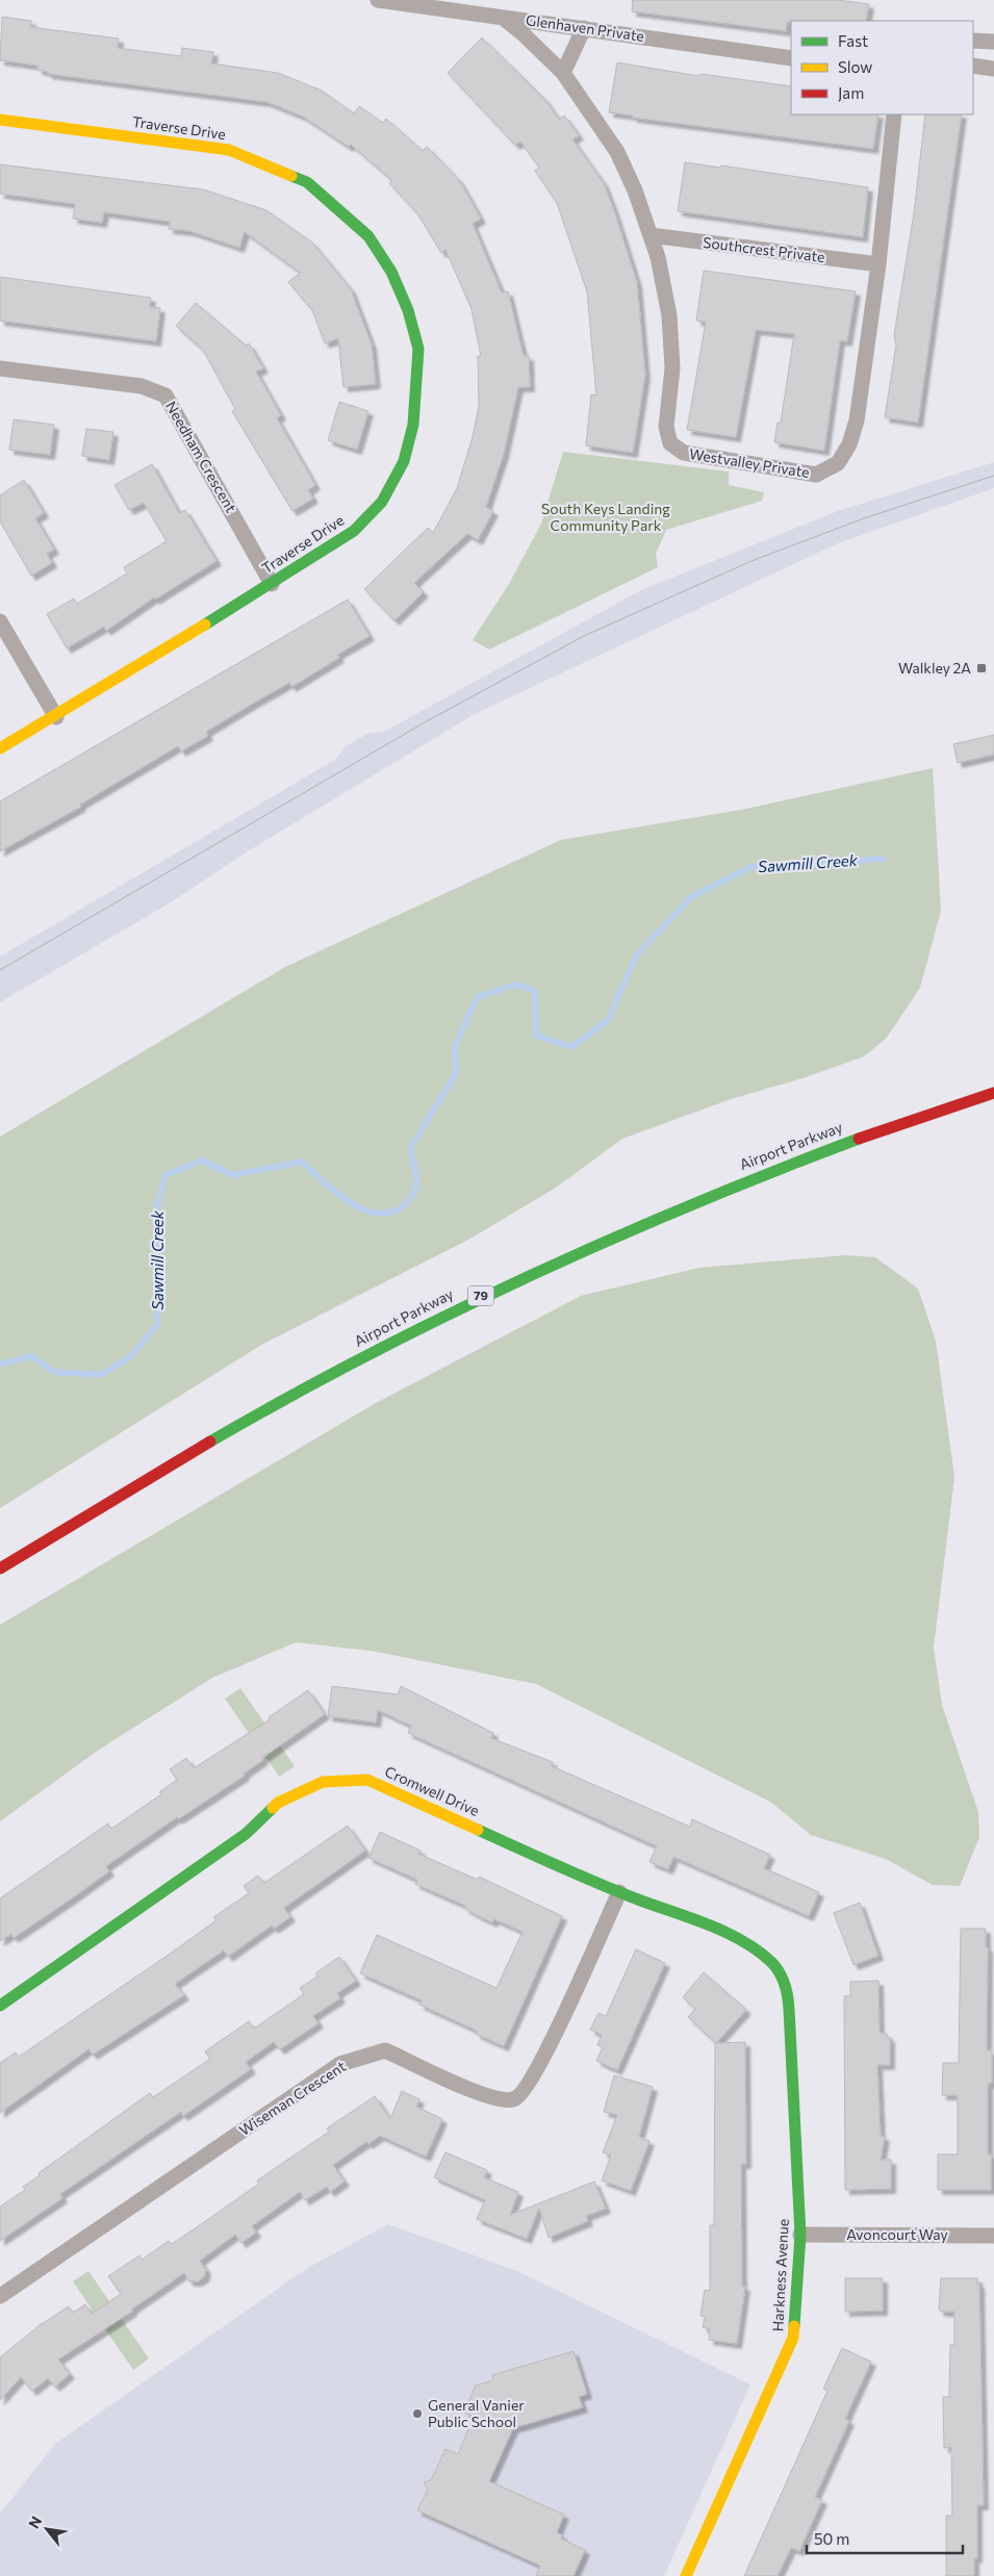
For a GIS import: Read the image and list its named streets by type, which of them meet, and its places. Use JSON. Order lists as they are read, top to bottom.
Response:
{
  "streets": {
    "main road": [
      "Traverse Drive",
      "Airport Parkway",
      "79",
      "Cromwell Drive",
      "Harkness Avenue"
    ],
    "street": [
      "Glenhaven Private",
      "Southcrest Private",
      "Needham Crescent",
      "Westvalley Private",
      "Wiseman Crescent",
      "Avoncourt Way"
    ]
  },
  "crossings": [
    ["Glenhaven Private", "Westvalley Private"],
    ["Traverse Drive", "Needham Crescent"],
    ["Southcrest Private", "Westvalley Private"],
    ["Cromwell Drive", "Wiseman Crescent"],
    ["Cromwell Drive", "Harkness Avenue"],
    ["Avoncourt Way", "Harkness Avenue"]
  ],
  "water": ["Sawmill Creek"],
  "parks": ["South Keys Landing Community Park"],
  "places": {
    "transit": ["Walkley 2A"],
    "other": ["General Vanier Public School"]
  },
  "legend": ["Fast", "Slow", "Jam"],
  "scale_bar": "50 m",
  "north": "top left"
}
